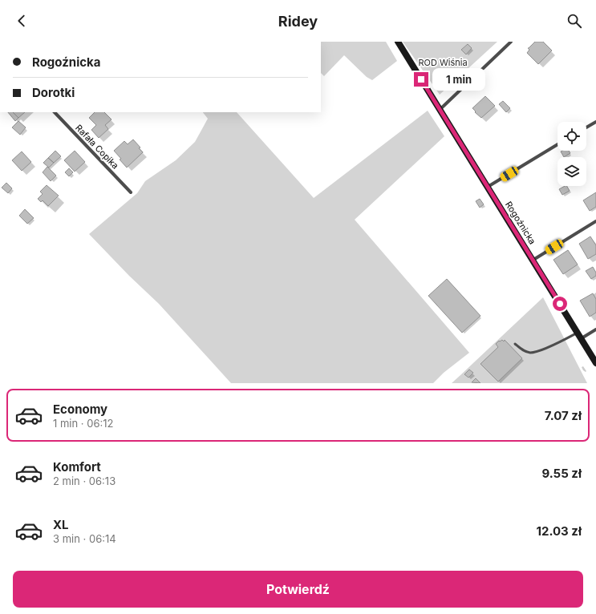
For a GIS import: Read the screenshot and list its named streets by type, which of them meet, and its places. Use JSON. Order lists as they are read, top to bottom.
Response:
{
  "streets": {
    "street": ["Rafała Copika", "Rogoźnicka"]
  },
  "parks": ["ROD Wiśnia"],
  "page": {
    "header": "Ridey",
    "banner": ["Rogoźnicka", "Dorotki"],
    "bubble": "1 min",
    "list": [
      {
        "name": "Economy",
        "note": "1 min · 06:12",
        "value": "7.07 zł"
      },
      {
        "name": "Komfort",
        "note": "2 min · 06:13",
        "value": "9.55 zł"
      },
      {
        "name": "XL",
        "note": "3 min · 06:14",
        "value": "12.03 zł"
      }
    ],
    "buttons": "Potwierdź"
  }
}
